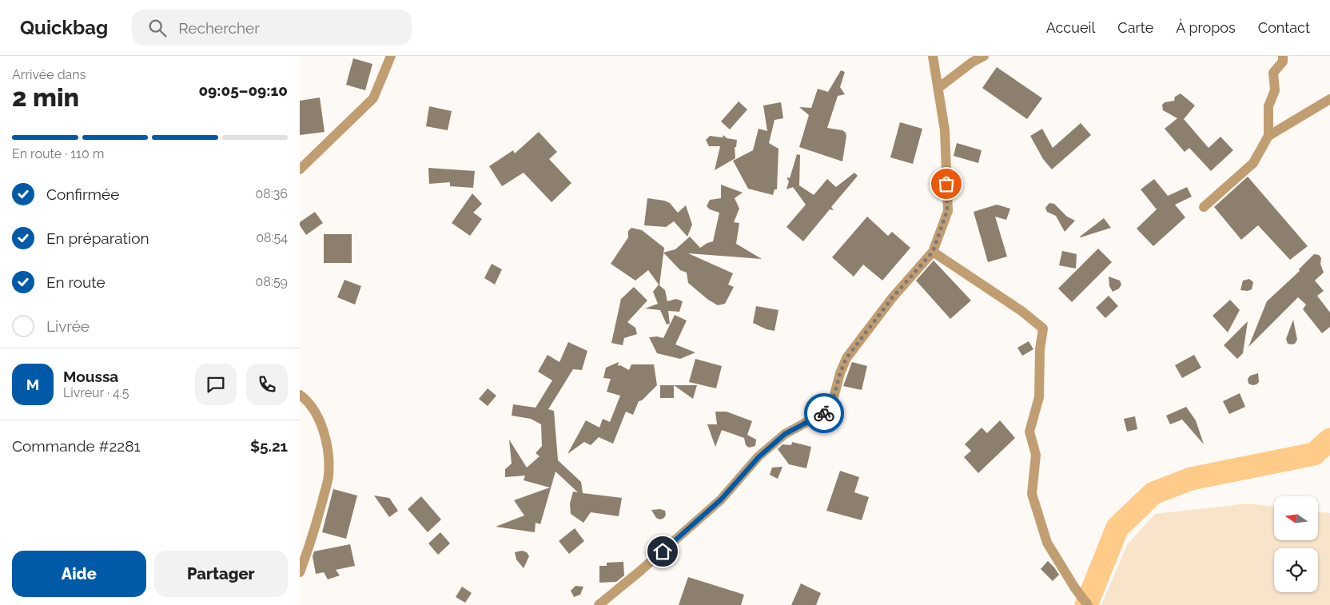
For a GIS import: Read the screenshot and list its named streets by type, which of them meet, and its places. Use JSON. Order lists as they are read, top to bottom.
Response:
{
  "north": "left",
  "page": {
    "header": "Quickbag",
    "search": "Rechercher",
    "nav": [
      "Accueil",
      "Carte",
      "À propos",
      "Contact"
    ],
    "heading": ["2 min", "Arrivée dans", "09:05–09:10"],
    "panel": [
      "Moussa",
      "Livreur · 4.5",
      "Commande #2281",
      "$5.21"
    ],
    "bar": "En route · 110 m",
    "list": [
      ["Confirmée", "08:36"],
      ["En préparation", "08:54"],
      ["En route", "08:59"],
      "Livrée"
    ],
    "round": "M",
    "buttons": ["Aide", "Partager"]
  }
}
